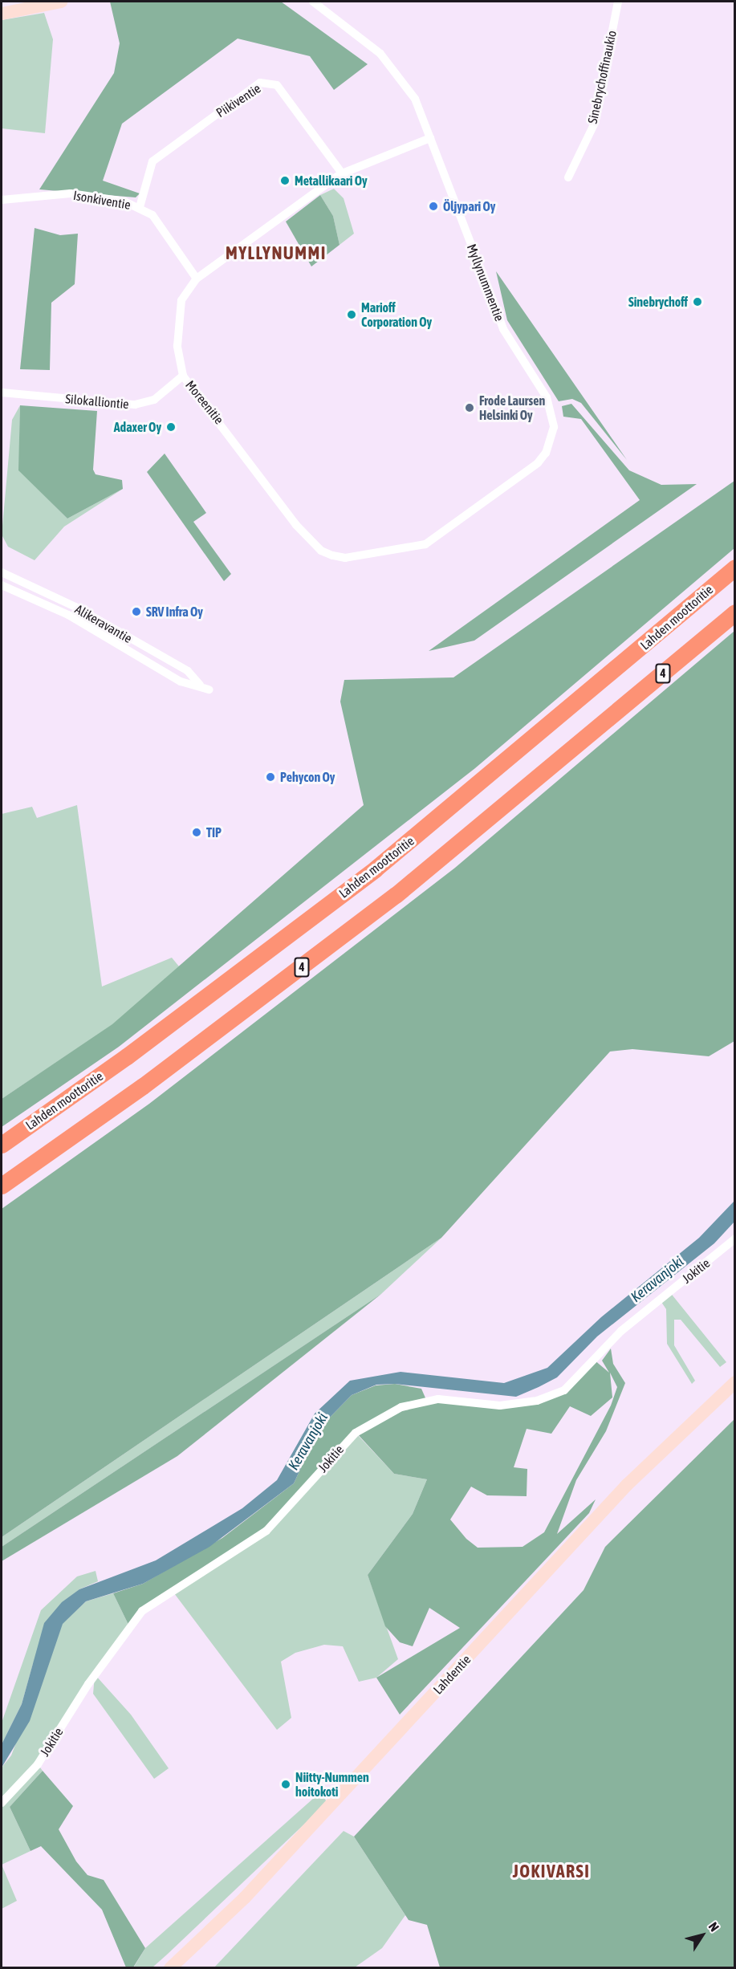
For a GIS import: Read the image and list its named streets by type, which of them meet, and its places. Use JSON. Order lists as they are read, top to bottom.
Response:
{
  "streets": {
    "highway": ["Lahden moottoritie", "4"],
    "main road": ["Lahdentie"],
    "street": [
      "Sinebrychoffinaukio",
      "Piikiventie",
      "Isonkiventie",
      "Myllynummentie",
      "Silokalliontie",
      "Moreenitie",
      "Alikeravantie",
      "Jokitie"
    ]
  },
  "crossings": [
    ["Piikiventie", "Isonkiventie"],
    ["Piikiventie", "Moreenitie"],
    ["Isonkiventie", "Moreenitie"],
    ["Myllynummentie", "Moreenitie"],
    ["Silokalliontie", "Moreenitie"]
  ],
  "districts": ["MYLLYNUMMI", "JOKIVARSI"],
  "water": ["Keravanjoki"],
  "places": [
    "Metallikaari Oy",
    "Öljypari Oy",
    "Sinebrychoff",
    "Marioff Corporation Oy",
    "Frode Laursen Helsinki Oy",
    "Adaxer Oy",
    "SRV Infra Oy",
    "Pehycon Oy",
    "TIP",
    "Niitty-Nummen hoitokoti"
  ],
  "north": "top right"
}
